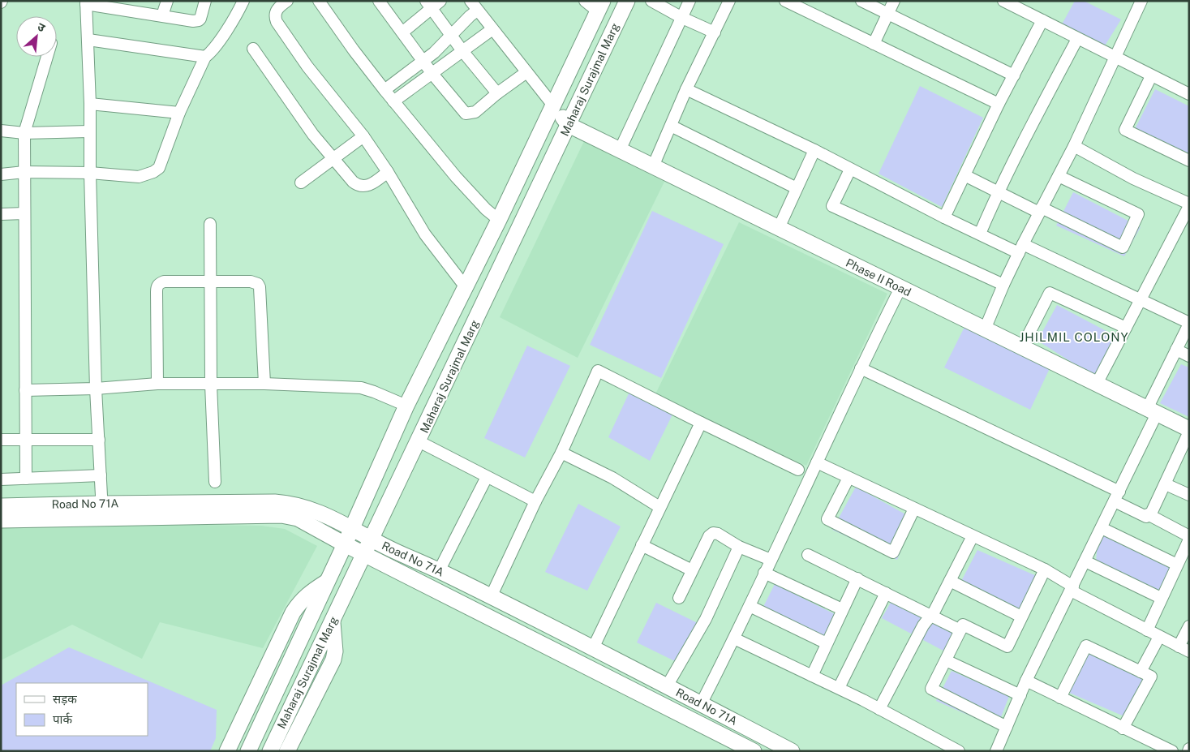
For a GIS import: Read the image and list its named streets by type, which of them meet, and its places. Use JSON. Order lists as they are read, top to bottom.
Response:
{
  "streets": {
    "street": ["Maharaj Surajmal Marg", "Phase II Road", "Road No 71A"]
  },
  "crossings": [
    ["Maharaj Surajmal Marg", "Phase II Road"],
    ["Maharaj Surajmal Marg", "Road No 71A"]
  ],
  "districts": ["JHILMIL COLONY"],
  "legend": ["सड़क", "पार्क"],
  "north": "top right"
}
